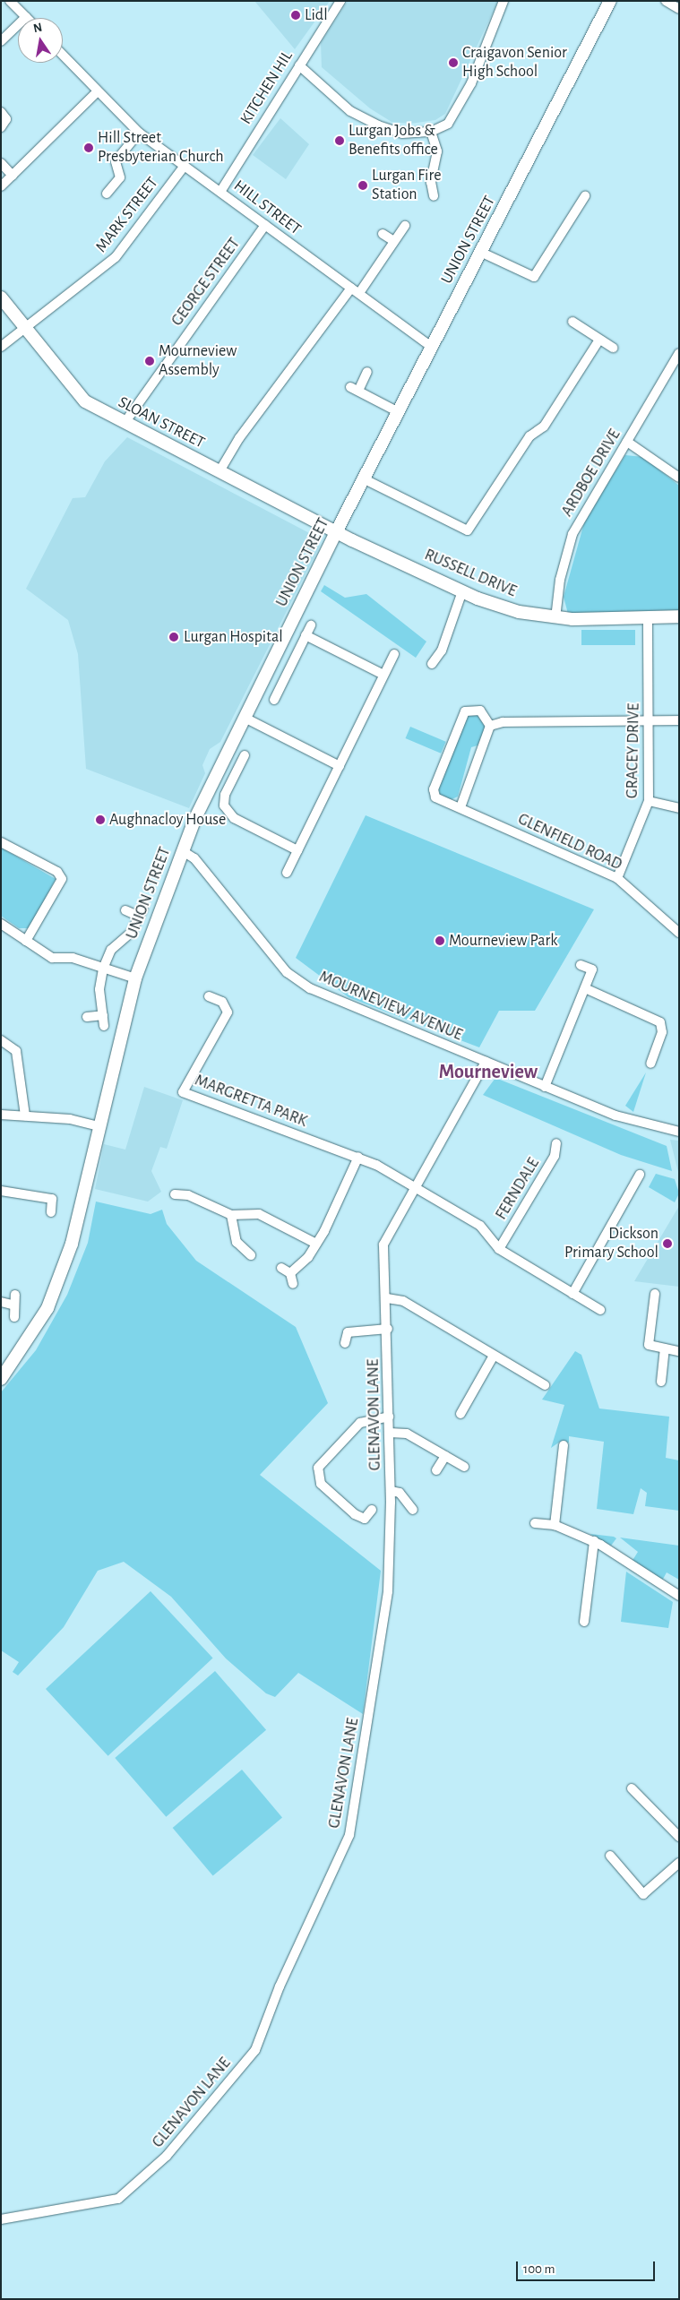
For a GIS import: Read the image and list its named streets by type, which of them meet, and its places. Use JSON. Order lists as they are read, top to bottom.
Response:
{
  "streets": {
    "street": [
      "KITCHEN HIL",
      "HILL STREET",
      "MARK STREET",
      "UNION STREET",
      "GEORGE STREET",
      "SLOAN STREET",
      "ARDBOE DRIVE",
      "RUSSELL DRIVE",
      "GRACEY DRIVE",
      "GLENFIELD ROAD",
      "MOURNEVIEW AVENUE",
      "MARGRETTA PARK",
      "FERNDALE",
      "GLENAVON LANE"
    ]
  },
  "crossings": [
    ["KITCHEN HIL", "HILL STREET"],
    ["HILL STREET", "MARK STREET"],
    ["HILL STREET", "UNION STREET"],
    ["HILL STREET", "GEORGE STREET"],
    ["MARK STREET", "SLOAN STREET"],
    ["UNION STREET", "SLOAN STREET"],
    ["UNION STREET", "RUSSELL DRIVE"],
    ["UNION STREET", "MOURNEVIEW AVENUE"],
    ["GEORGE STREET", "SLOAN STREET"],
    ["SLOAN STREET", "RUSSELL DRIVE"],
    ["ARDBOE DRIVE", "RUSSELL DRIVE"],
    ["RUSSELL DRIVE", "GRACEY DRIVE"],
    ["GRACEY DRIVE", "GLENFIELD ROAD"],
    ["MARGRETTA PARK", "FERNDALE"],
    ["MARGRETTA PARK", "GLENAVON LANE"]
  ],
  "districts": ["Mourneview"],
  "places": [
    "Lidl",
    "Craigavon Senior High School",
    "Lurgan Jobs & Benefits office",
    "Hill Street Presbyterian Church",
    "Lurgan Fire Station",
    "Mourneview Assembly",
    "Lurgan Hospital",
    "Aughnacloy House",
    "Mourneview Park",
    "Dickson Primary School"
  ],
  "scale_bar": "100 m",
  "north": "top"
}
